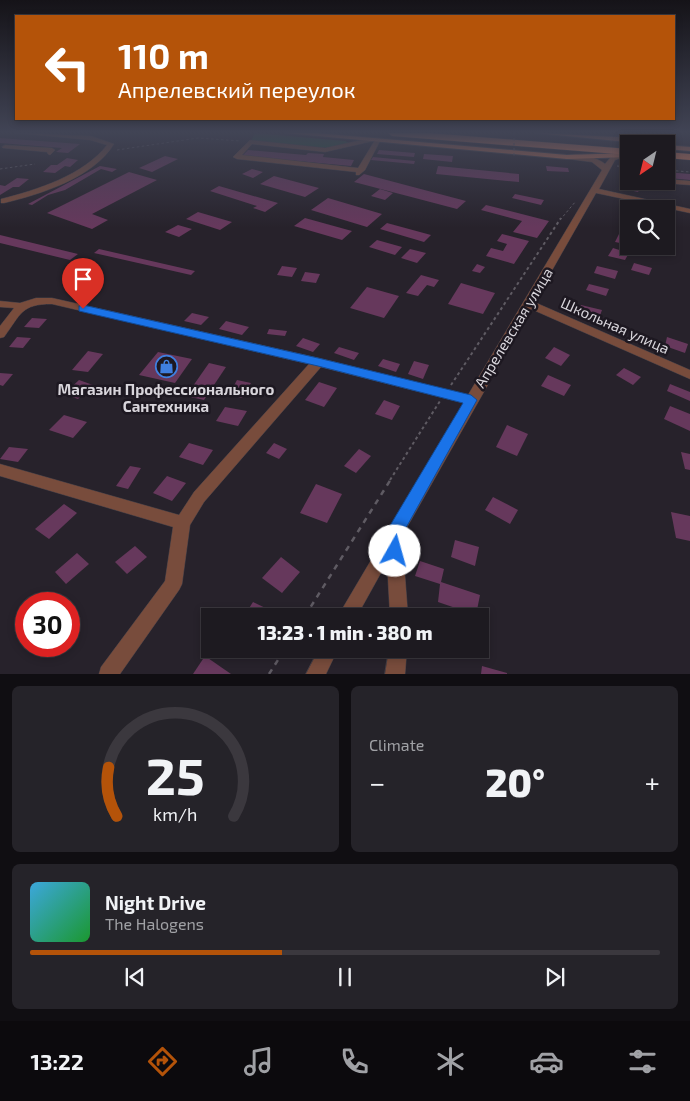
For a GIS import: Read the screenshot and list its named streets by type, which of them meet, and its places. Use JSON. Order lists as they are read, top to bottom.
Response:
{
  "streets": {
    "street": ["Школьная улица", "Апрелевская улица"]
  },
  "crossings": [
    ["Школьная улица", "Апрелевская улица"]
  ],
  "places": {
    "shop": ["Магазин Профессионального Сантехника"]
  },
  "north": "bottom left",
  "page": {
    "turn": ["110 m", "Апрелевский переулок"],
    "limit": "30",
    "trip": "13:23 · 1 min · 380 m",
    "tile": "Climate",
    "heat": ["−", "20°", "+"],
    "song": ["Night Drive", "The Halogens"],
    "tabs": "13:22",
    "gauge": ["25", "km/h"]
  }
}
